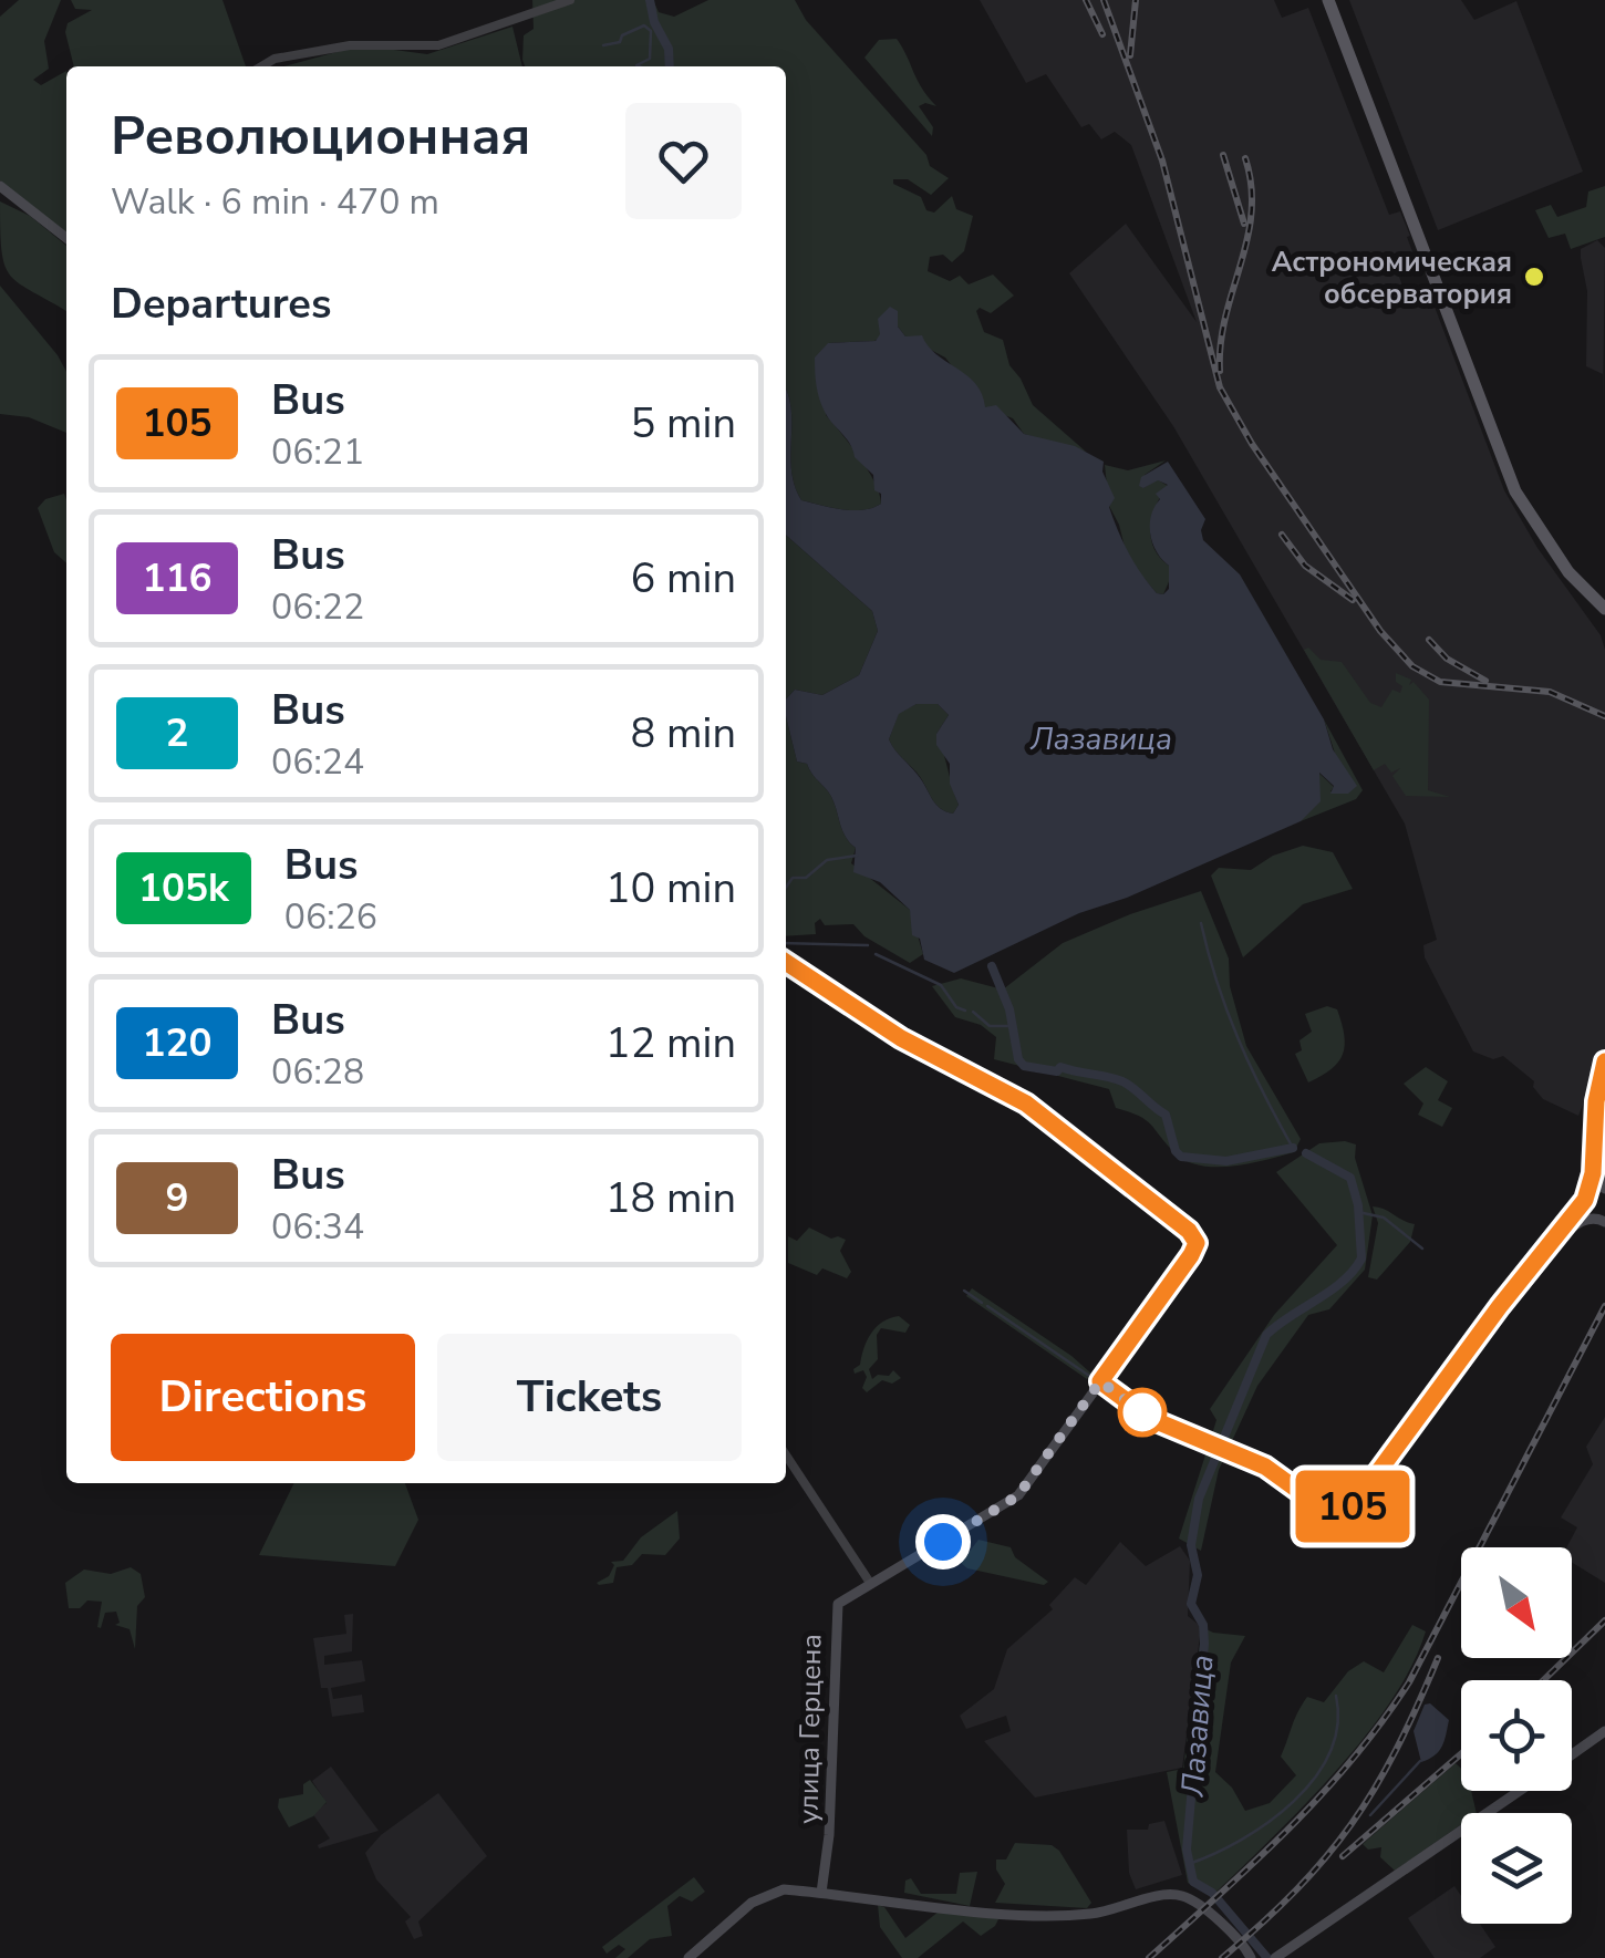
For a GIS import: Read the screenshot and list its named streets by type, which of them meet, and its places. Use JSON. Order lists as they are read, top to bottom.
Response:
{
  "streets": {
    "main road": ["улица Герцена"]
  },
  "water": ["Лазавица"],
  "places": ["Aстрономическая обсерватория"],
  "lines": ["bus line 105"],
  "north": "bottom right",
  "page": {
    "on_map": "105",
    "heading": [
      ["Революционная", "Walk · 6 min · 470 m"],
      "Departures"
    ],
    "list": [
      {
        "mark": "105",
        "name": "Bus",
        "note": "06:21",
        "value": "5 min"
      },
      {
        "mark": "116",
        "name": "Bus",
        "note": "06:22",
        "value": "6 min"
      },
      {
        "mark": "2",
        "name": "Bus",
        "note": "06:24",
        "value": "8 min"
      },
      {
        "mark": "105k",
        "name": "Bus",
        "note": "06:26",
        "value": "10 min"
      },
      {
        "mark": "120",
        "name": "Bus",
        "note": "06:28",
        "value": "12 min"
      },
      {
        "mark": "9",
        "name": "Bus",
        "note": "06:34",
        "value": "18 min"
      }
    ],
    "buttons": ["Directions", "Tickets"]
  }
}
